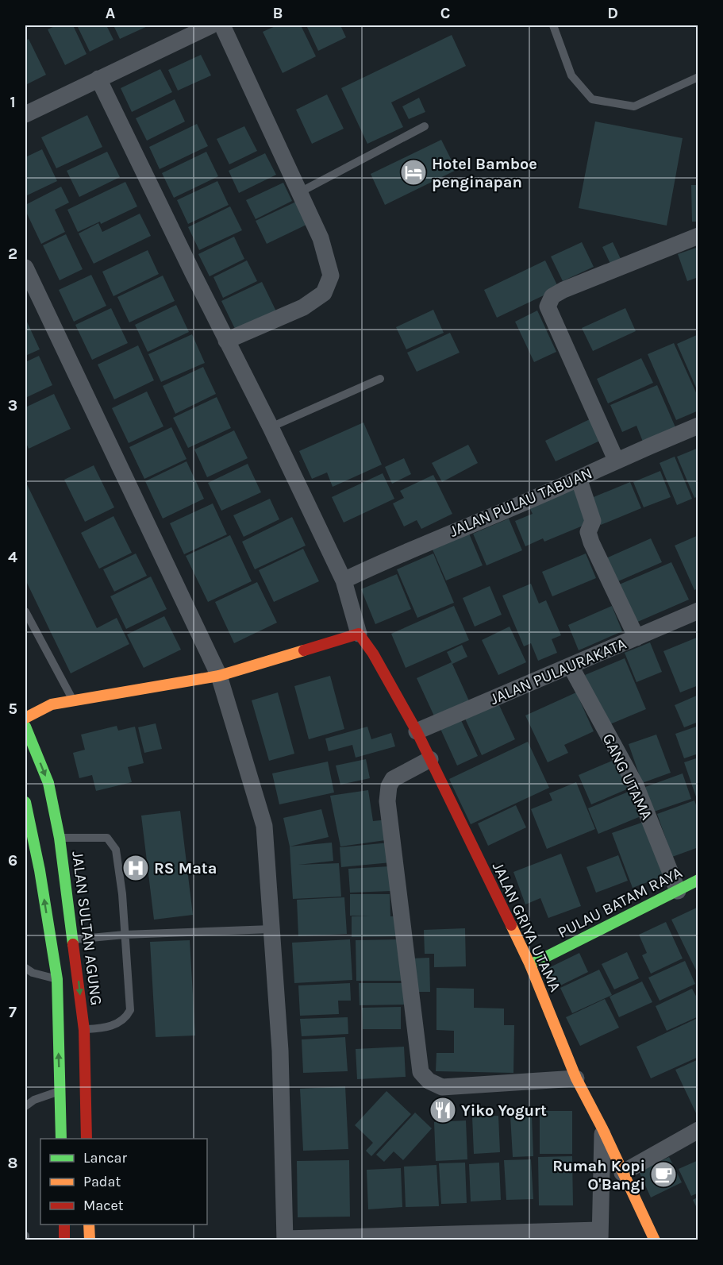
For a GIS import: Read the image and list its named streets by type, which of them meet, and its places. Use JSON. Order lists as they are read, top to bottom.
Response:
{
  "streets": {
    "street": [
      "JALAN PULAU TABUAN",
      "JALAN PULAURAKATA",
      "GANG UTAMA",
      "PULAU BATAM RAYA",
      "JALAN GRIYA UTAMA",
      "JALAN SULTAN AGUNG"
    ]
  },
  "crossings": [
    ["JALAN PULAURAKATA", "GANG UTAMA"],
    ["JALAN PULAURAKATA", "JALAN GRIYA UTAMA"],
    ["GANG UTAMA", "PULAU BATAM RAYA"],
    ["PULAU BATAM RAYA", "JALAN GRIYA UTAMA"]
  ],
  "places": {
    "hotel": ["Hotel Bamboe penginapan"],
    "hospital": ["RS Mata"],
    "restaurant": ["Yiko Yogurt"],
    "cafe": ["Rumah Kopi O'Bangi"]
  },
  "legend": ["Lancar", "Padat", "Macet"],
  "grid": {
    "columns": [
      "A",
      "B",
      "C",
      "D"
    ],
    "rows": [
      "1",
      "2",
      "3",
      "4",
      "5",
      "6",
      "7",
      "8"
    ]
  }
}
